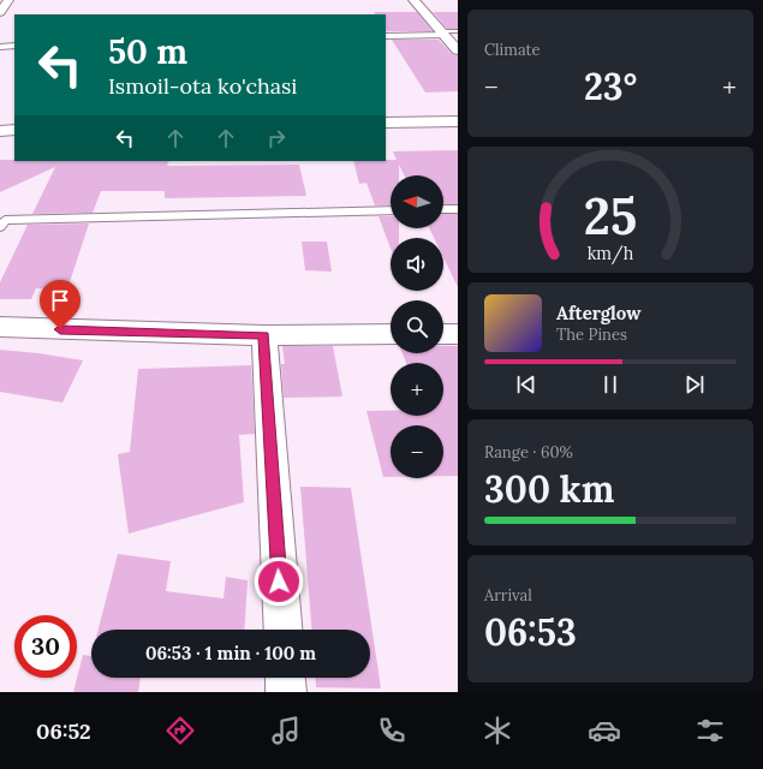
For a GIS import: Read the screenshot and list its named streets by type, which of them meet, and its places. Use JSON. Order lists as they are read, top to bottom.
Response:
{
  "north": "left",
  "page": {
    "tile": [
      "Climate",
      ["Range · 60%", "300 km"],
      ["Arrival", "06:53"]
    ],
    "turn": ["50 m", "Ismoil-ota ko'chasi"],
    "heat": ["−", "23°", "+"],
    "map_buttons": ["+", "−"],
    "song": ["Afterglow", "The Pines"],
    "limit": "30",
    "trip": "06:53 · 1 min · 100 m",
    "tabs": "06:52",
    "gauge": ["25", "km/h"]
  }
}
